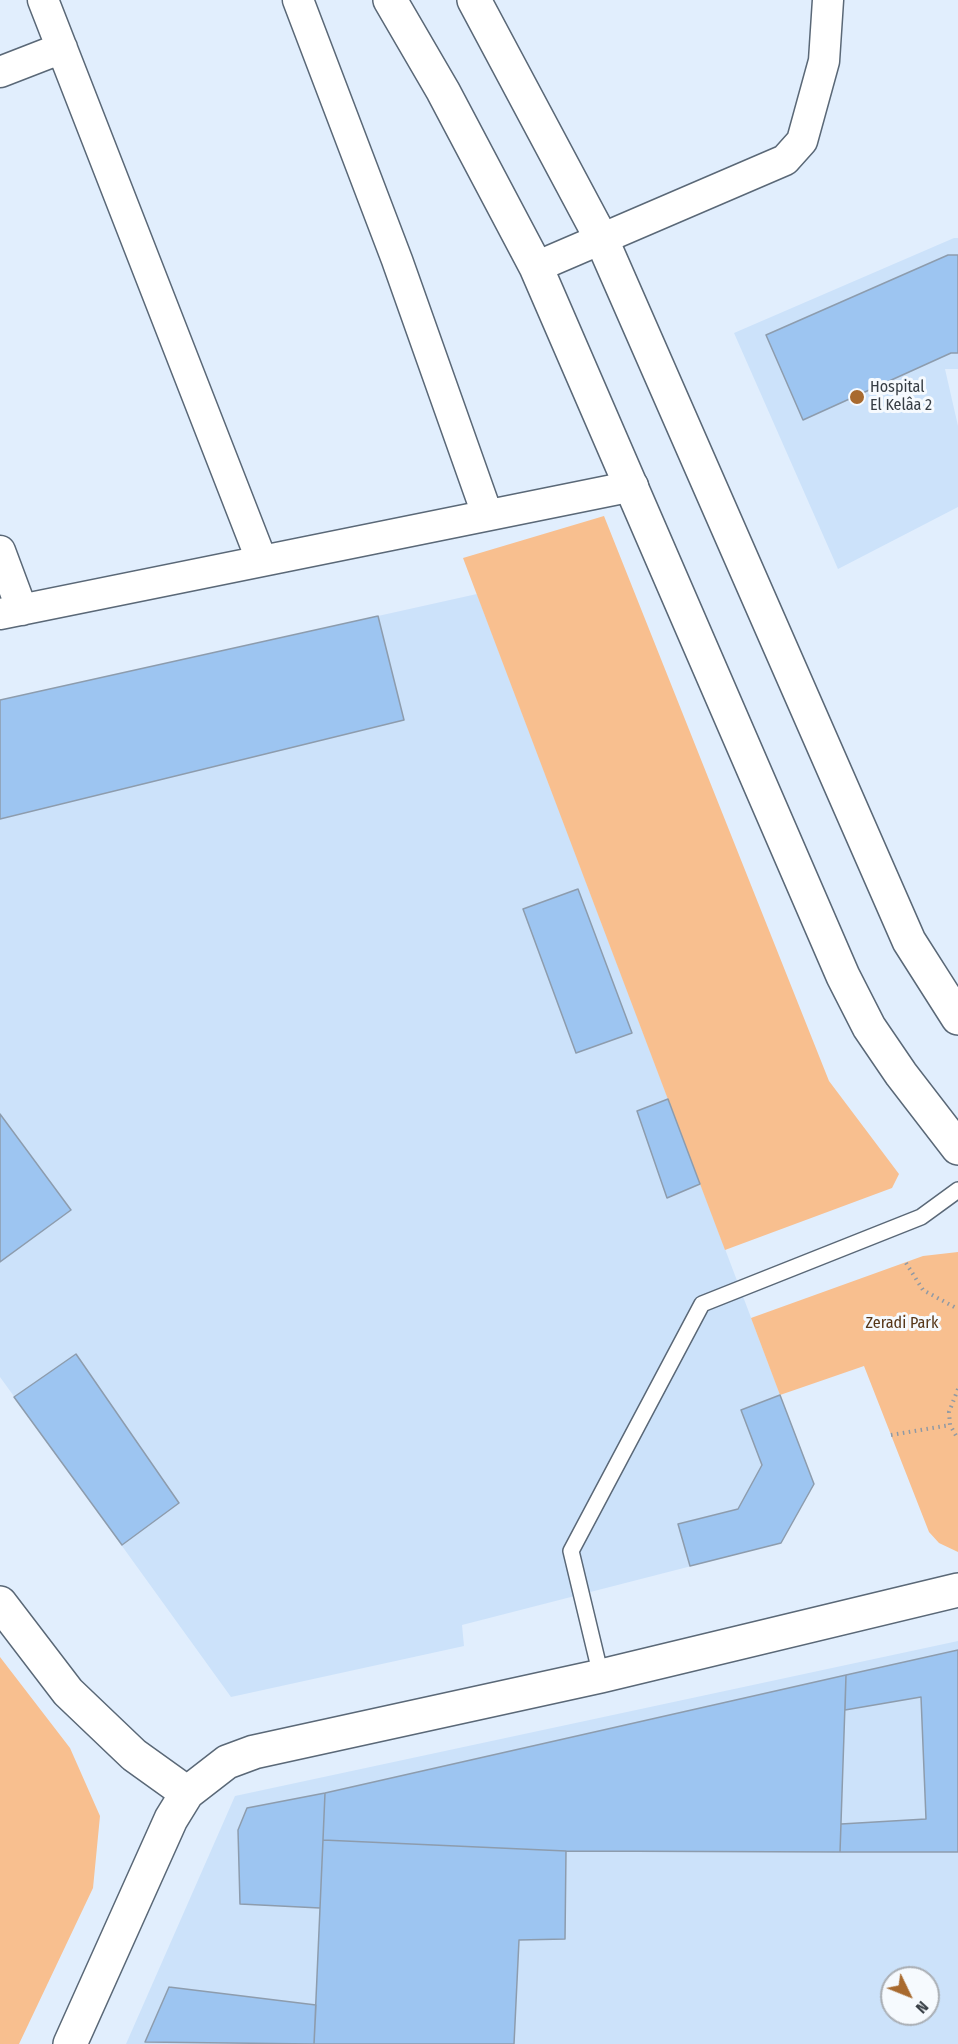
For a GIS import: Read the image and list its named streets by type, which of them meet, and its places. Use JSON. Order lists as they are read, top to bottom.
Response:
{
  "parks": ["Zeradi Park"],
  "places": ["Hospital El Kelâa 2"],
  "north": "bottom right"
}
